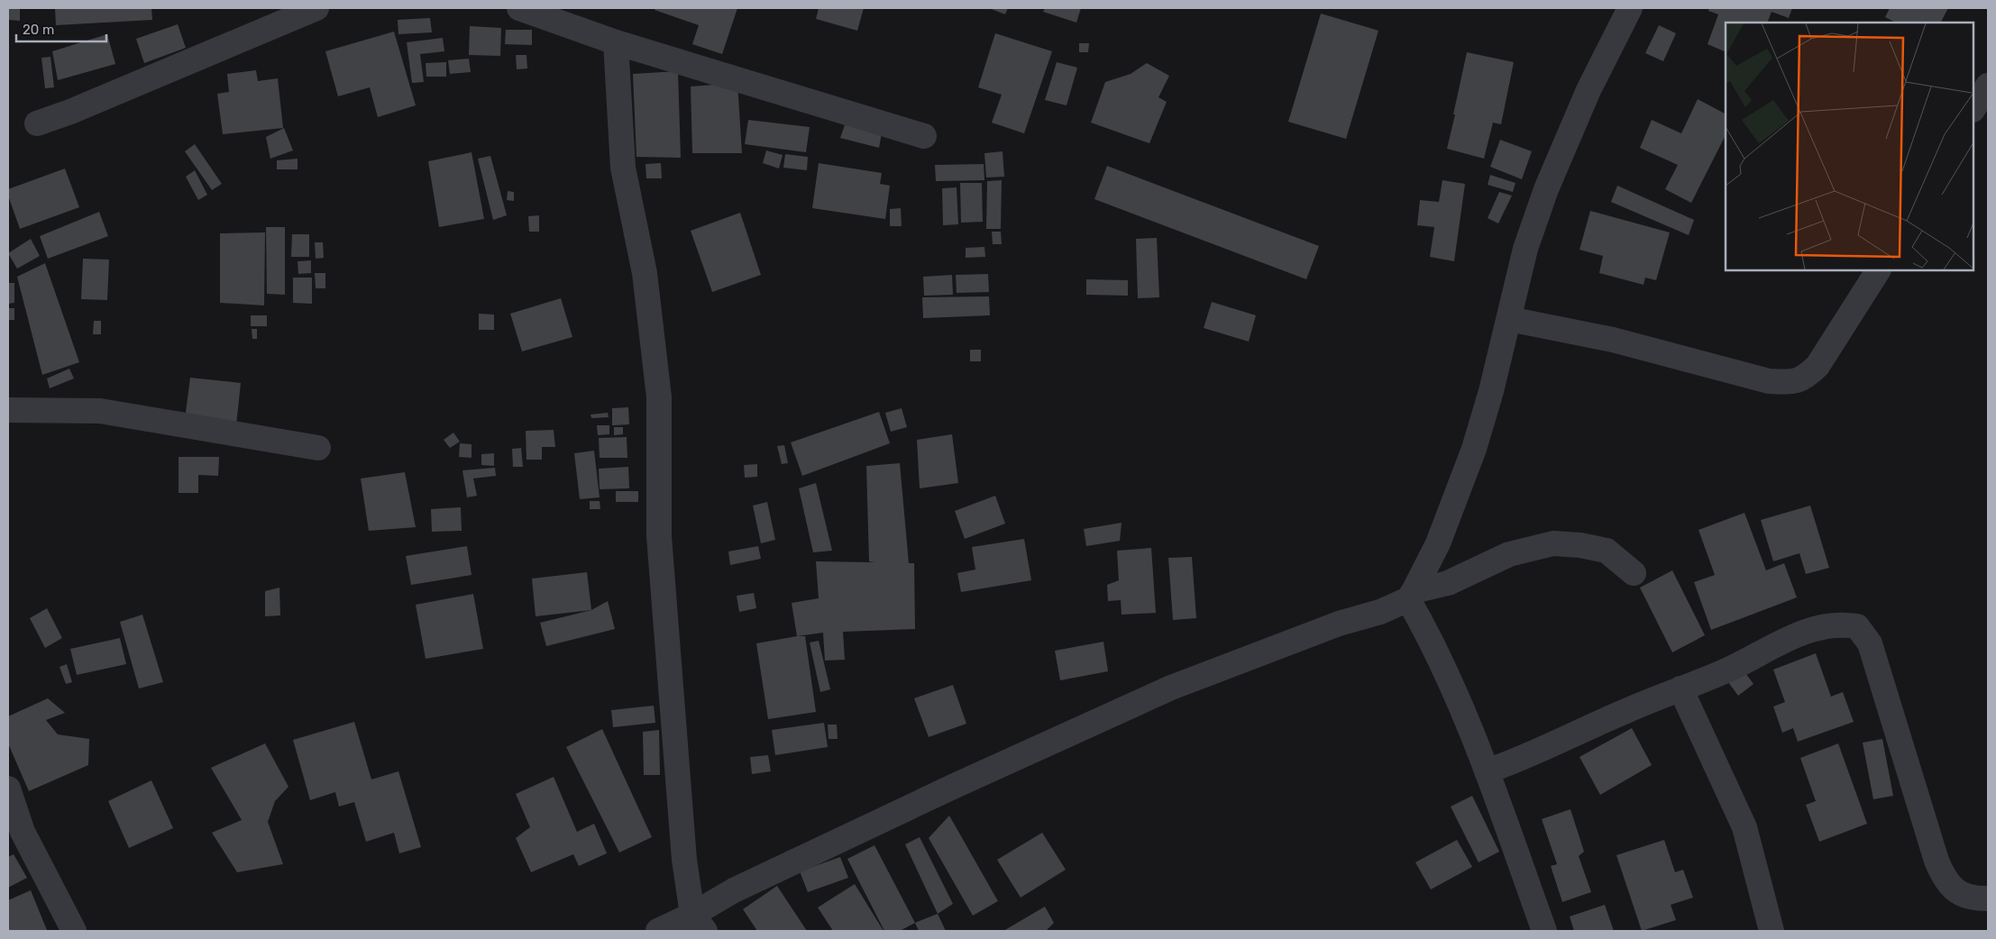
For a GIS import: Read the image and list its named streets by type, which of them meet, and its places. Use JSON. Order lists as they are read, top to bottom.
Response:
{
  "scale_bar": "20 m"
}
